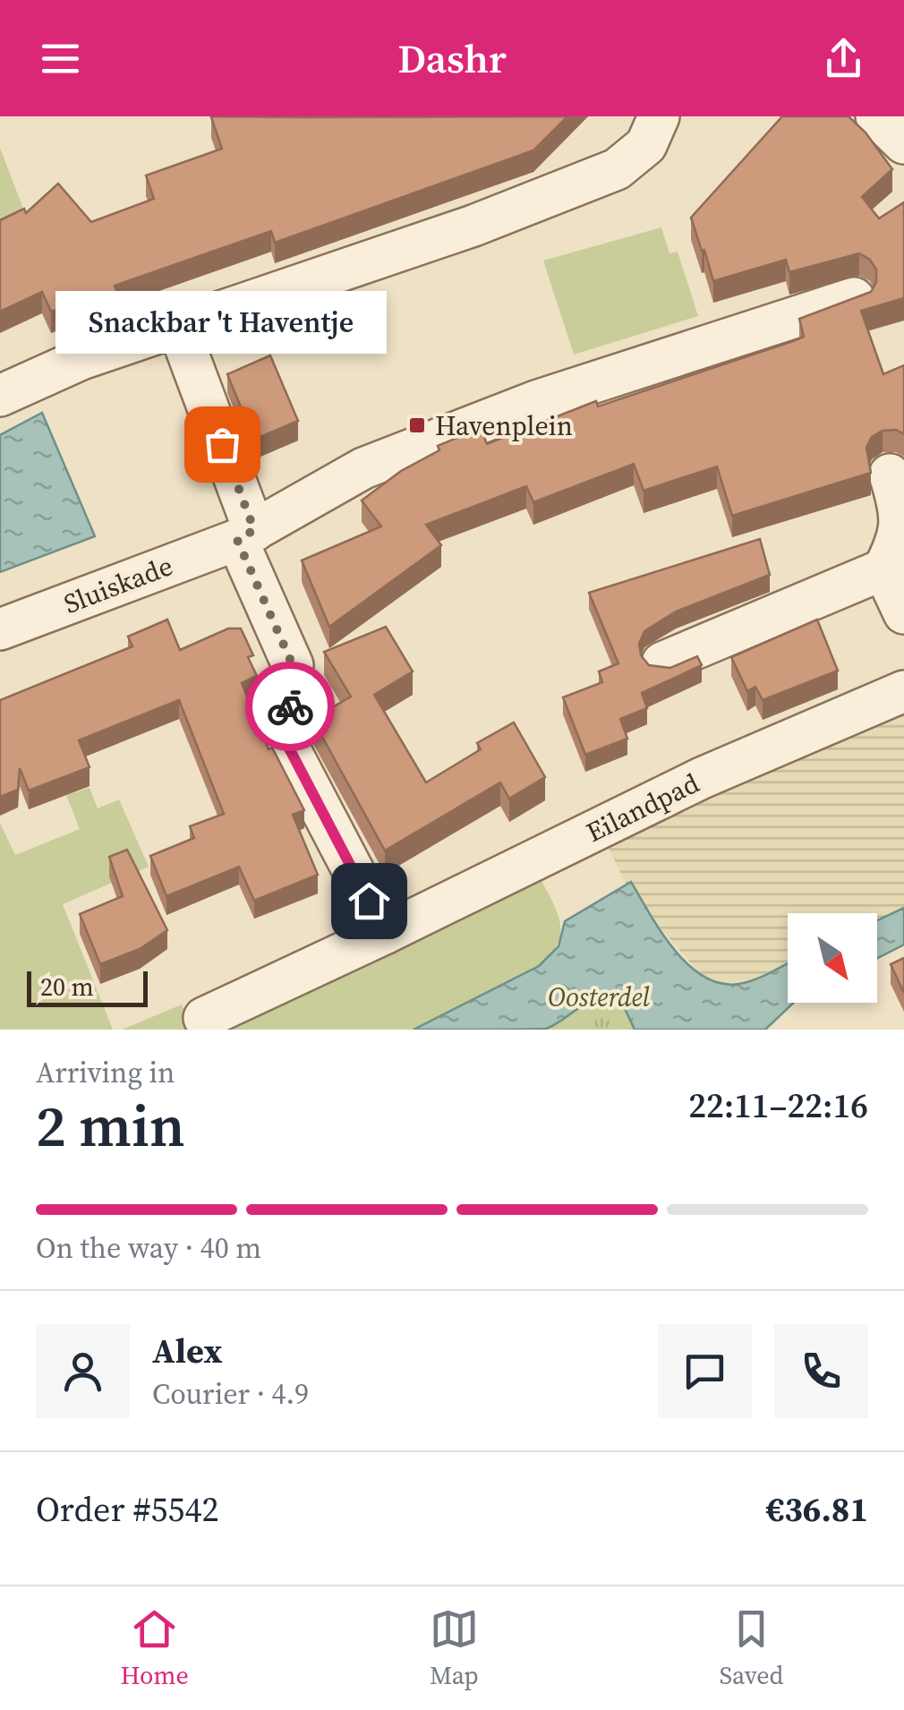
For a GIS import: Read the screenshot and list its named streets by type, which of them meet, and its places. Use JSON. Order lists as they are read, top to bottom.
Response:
{
  "streets": {
    "street": ["Sluiskade", "Eilandpad"]
  },
  "parks": ["Oosterdel"],
  "places": {
    "transit": ["Havenplein"],
    "other": ["Snackbar 't Haventje"]
  },
  "scale_bar": "20 m",
  "north": "bottom right",
  "page": {
    "header": "Dashr",
    "bubble": "Snackbar 't Haventje",
    "scale": "20 m",
    "heading": ["2 min", "Arriving in", "22:11–22:16"],
    "panel": [
      "Alex",
      "Courier · 4.9",
      "Order #5542",
      "€36.81"
    ],
    "bar": "On the way · 40 m",
    "tabs": ["Home", "Map", "Saved"]
  }
}
